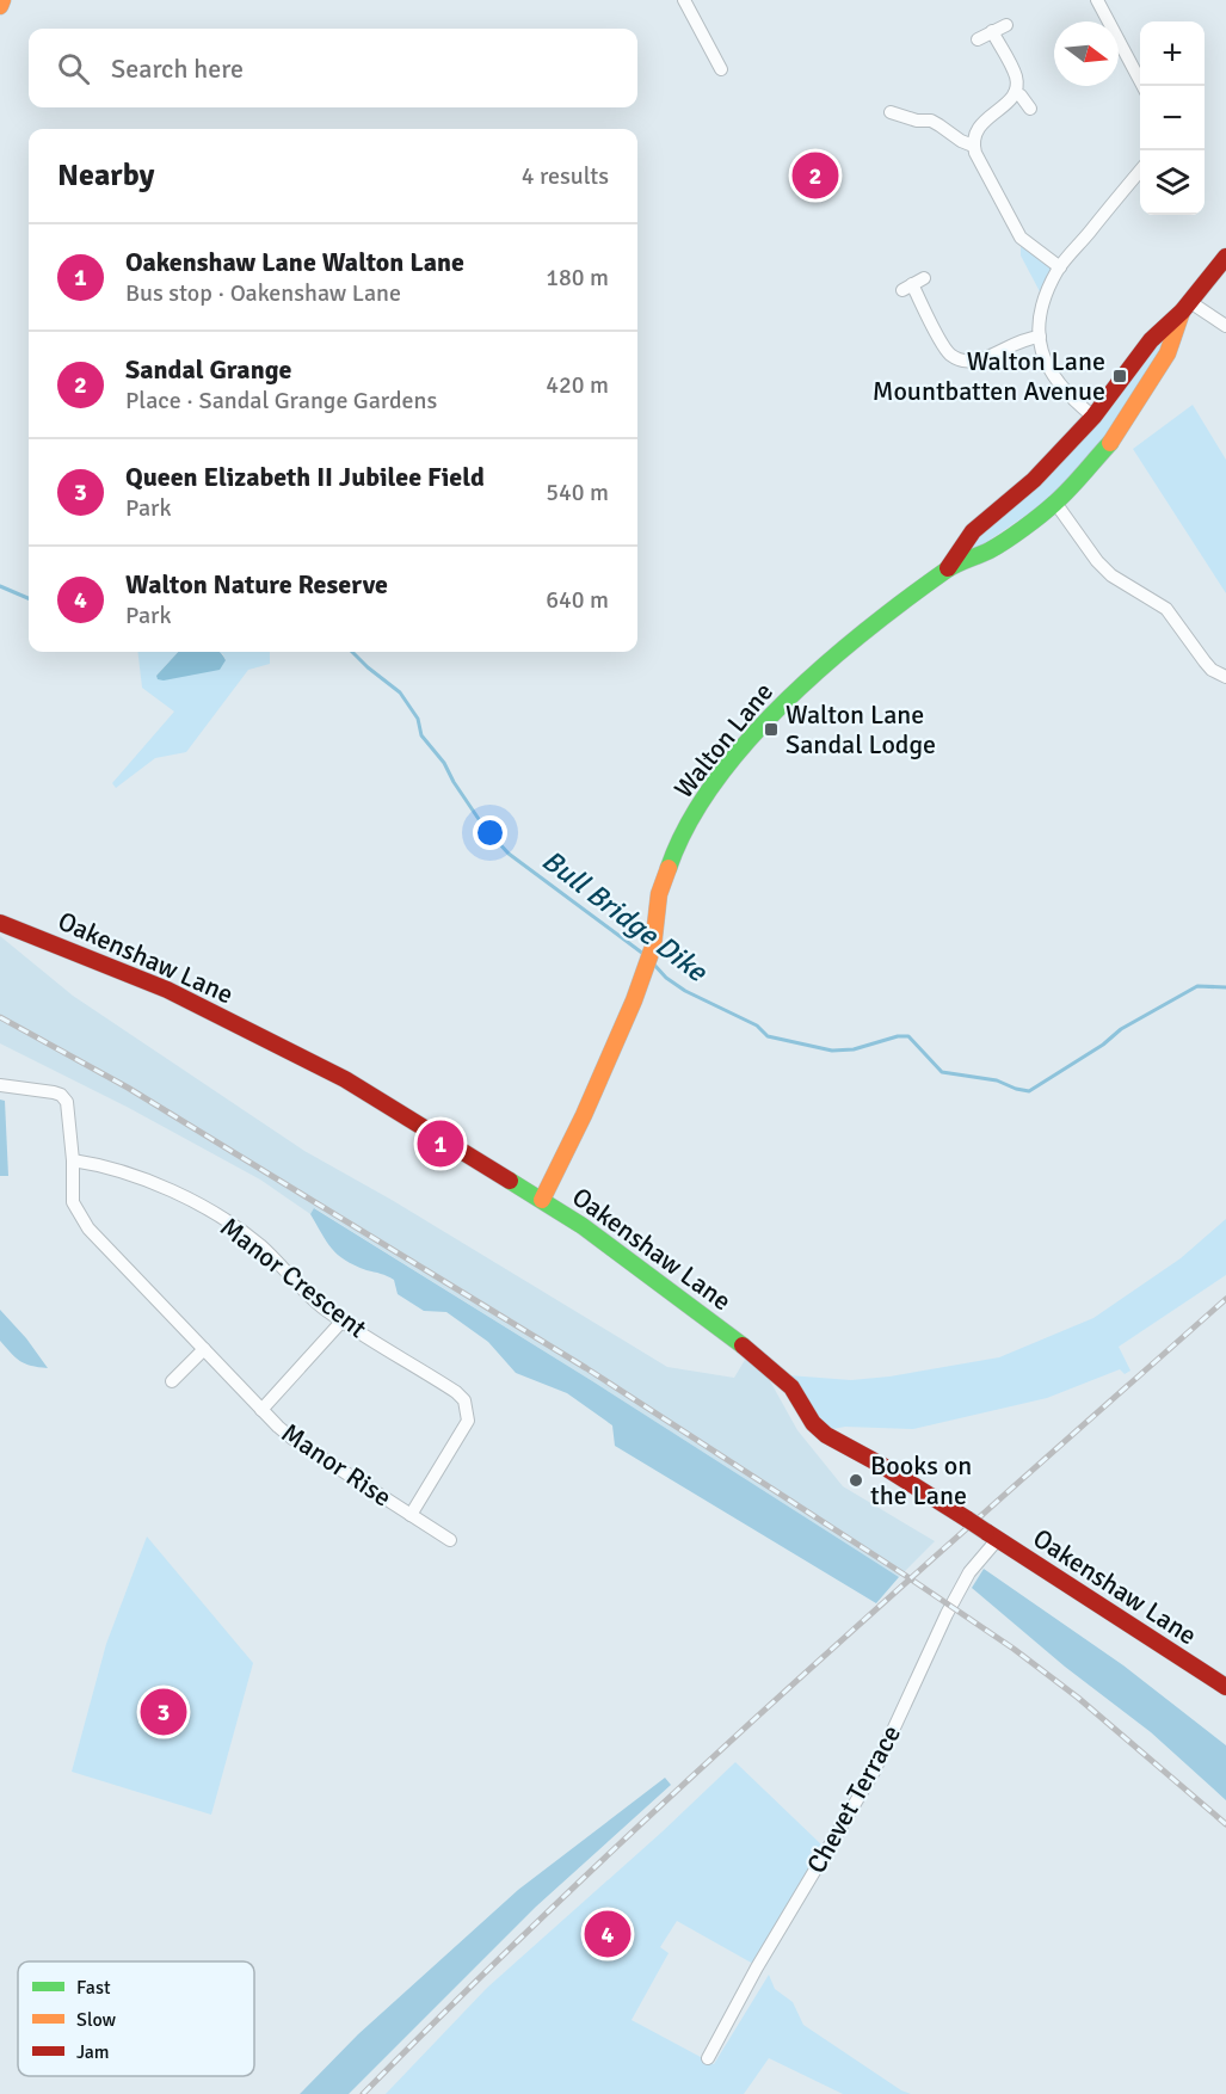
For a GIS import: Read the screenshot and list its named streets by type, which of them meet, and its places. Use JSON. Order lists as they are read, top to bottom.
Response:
{
  "streets": {
    "street": [
      "Walton Lane",
      "Oakenshaw Lane",
      "Manor Crescent",
      "Manor Rise",
      "Chevet Terrace"
    ]
  },
  "crossings": [
    ["Walton Lane", "Oakenshaw Lane"],
    ["Oakenshaw Lane", "Chevet Terrace"],
    ["Manor Crescent", "Manor Rise"]
  ],
  "water": ["Bull Bridge Dike"],
  "places": {
    "transit": ["Walton Lane Mountbatten Avenue", "Walton Lane Sandal Lodge"],
    "other": ["Books on the Lane"]
  },
  "legend": ["Fast", "Slow", "Jam"],
  "north": "right",
  "page": {
    "map_buttons": ["+", "−"],
    "search": "Search here",
    "heading": ["Nearby", "4 results"],
    "pins": [
      "2",
      "1",
      "3",
      "4"
    ],
    "list": [
      {
        "mark": "1",
        "name": "Oakenshaw Lane Walton Lane",
        "note": "Bus stop · Oakenshaw Lane",
        "value": "180 m"
      },
      {
        "mark": "2",
        "name": "Sandal Grange",
        "note": "Place · Sandal Grange Gardens",
        "value": "420 m"
      },
      {
        "mark": "3",
        "name": "Queen Elizabeth II Jubilee Field",
        "note": "Park",
        "value": "540 m"
      },
      {
        "mark": "4",
        "name": "Walton Nature Reserve",
        "note": "Park",
        "value": "640 m"
      }
    ]
  }
}
